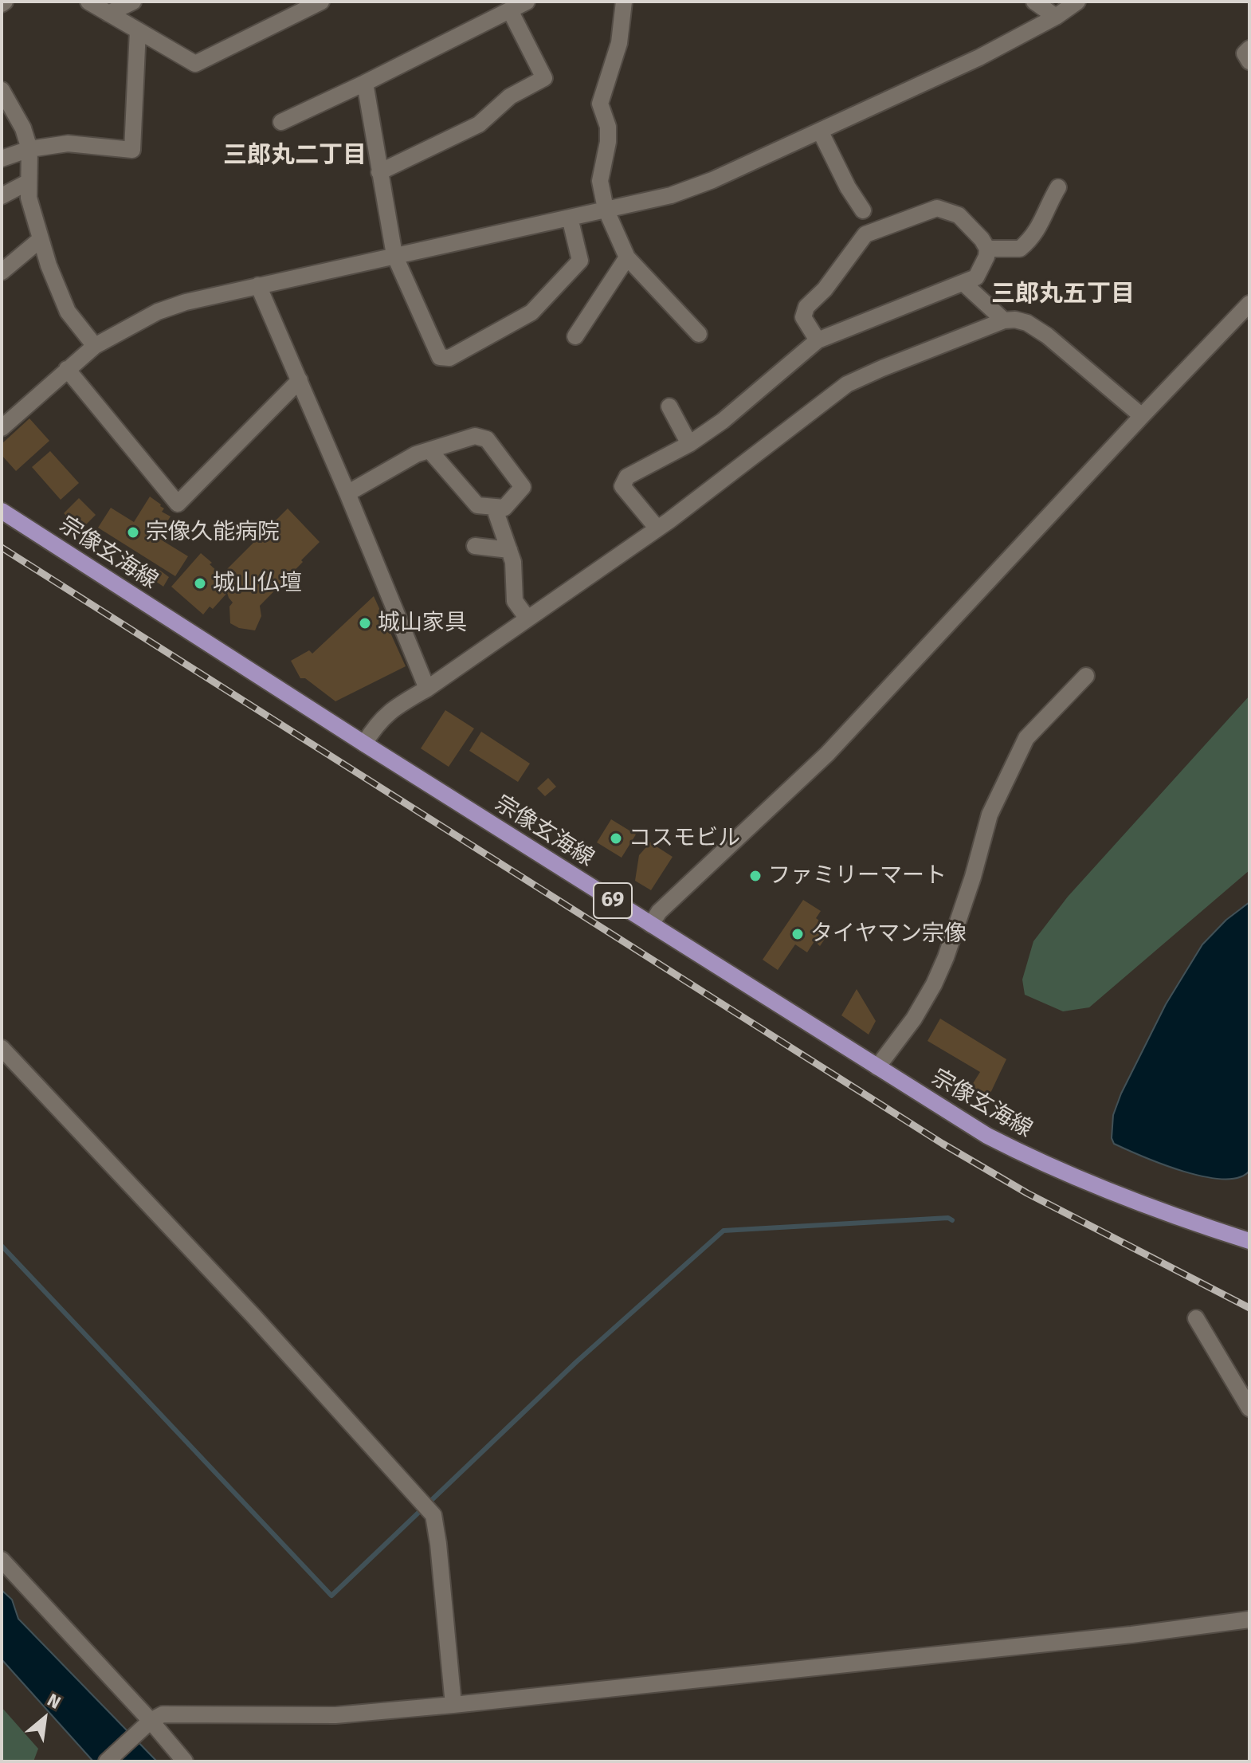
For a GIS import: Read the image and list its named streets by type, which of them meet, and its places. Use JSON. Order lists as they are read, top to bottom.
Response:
{
  "streets": {
    "main road": ["宗像玄海線", "69"]
  },
  "districts": ["三郎丸二丁目", "三郎丸五丁目"],
  "places": [
    "宗像久能病院",
    "城山仏壇",
    "城山家具",
    "コスモビル",
    "ファミリーマート",
    "タイヤマン宗像"
  ],
  "north": "top right"
}
